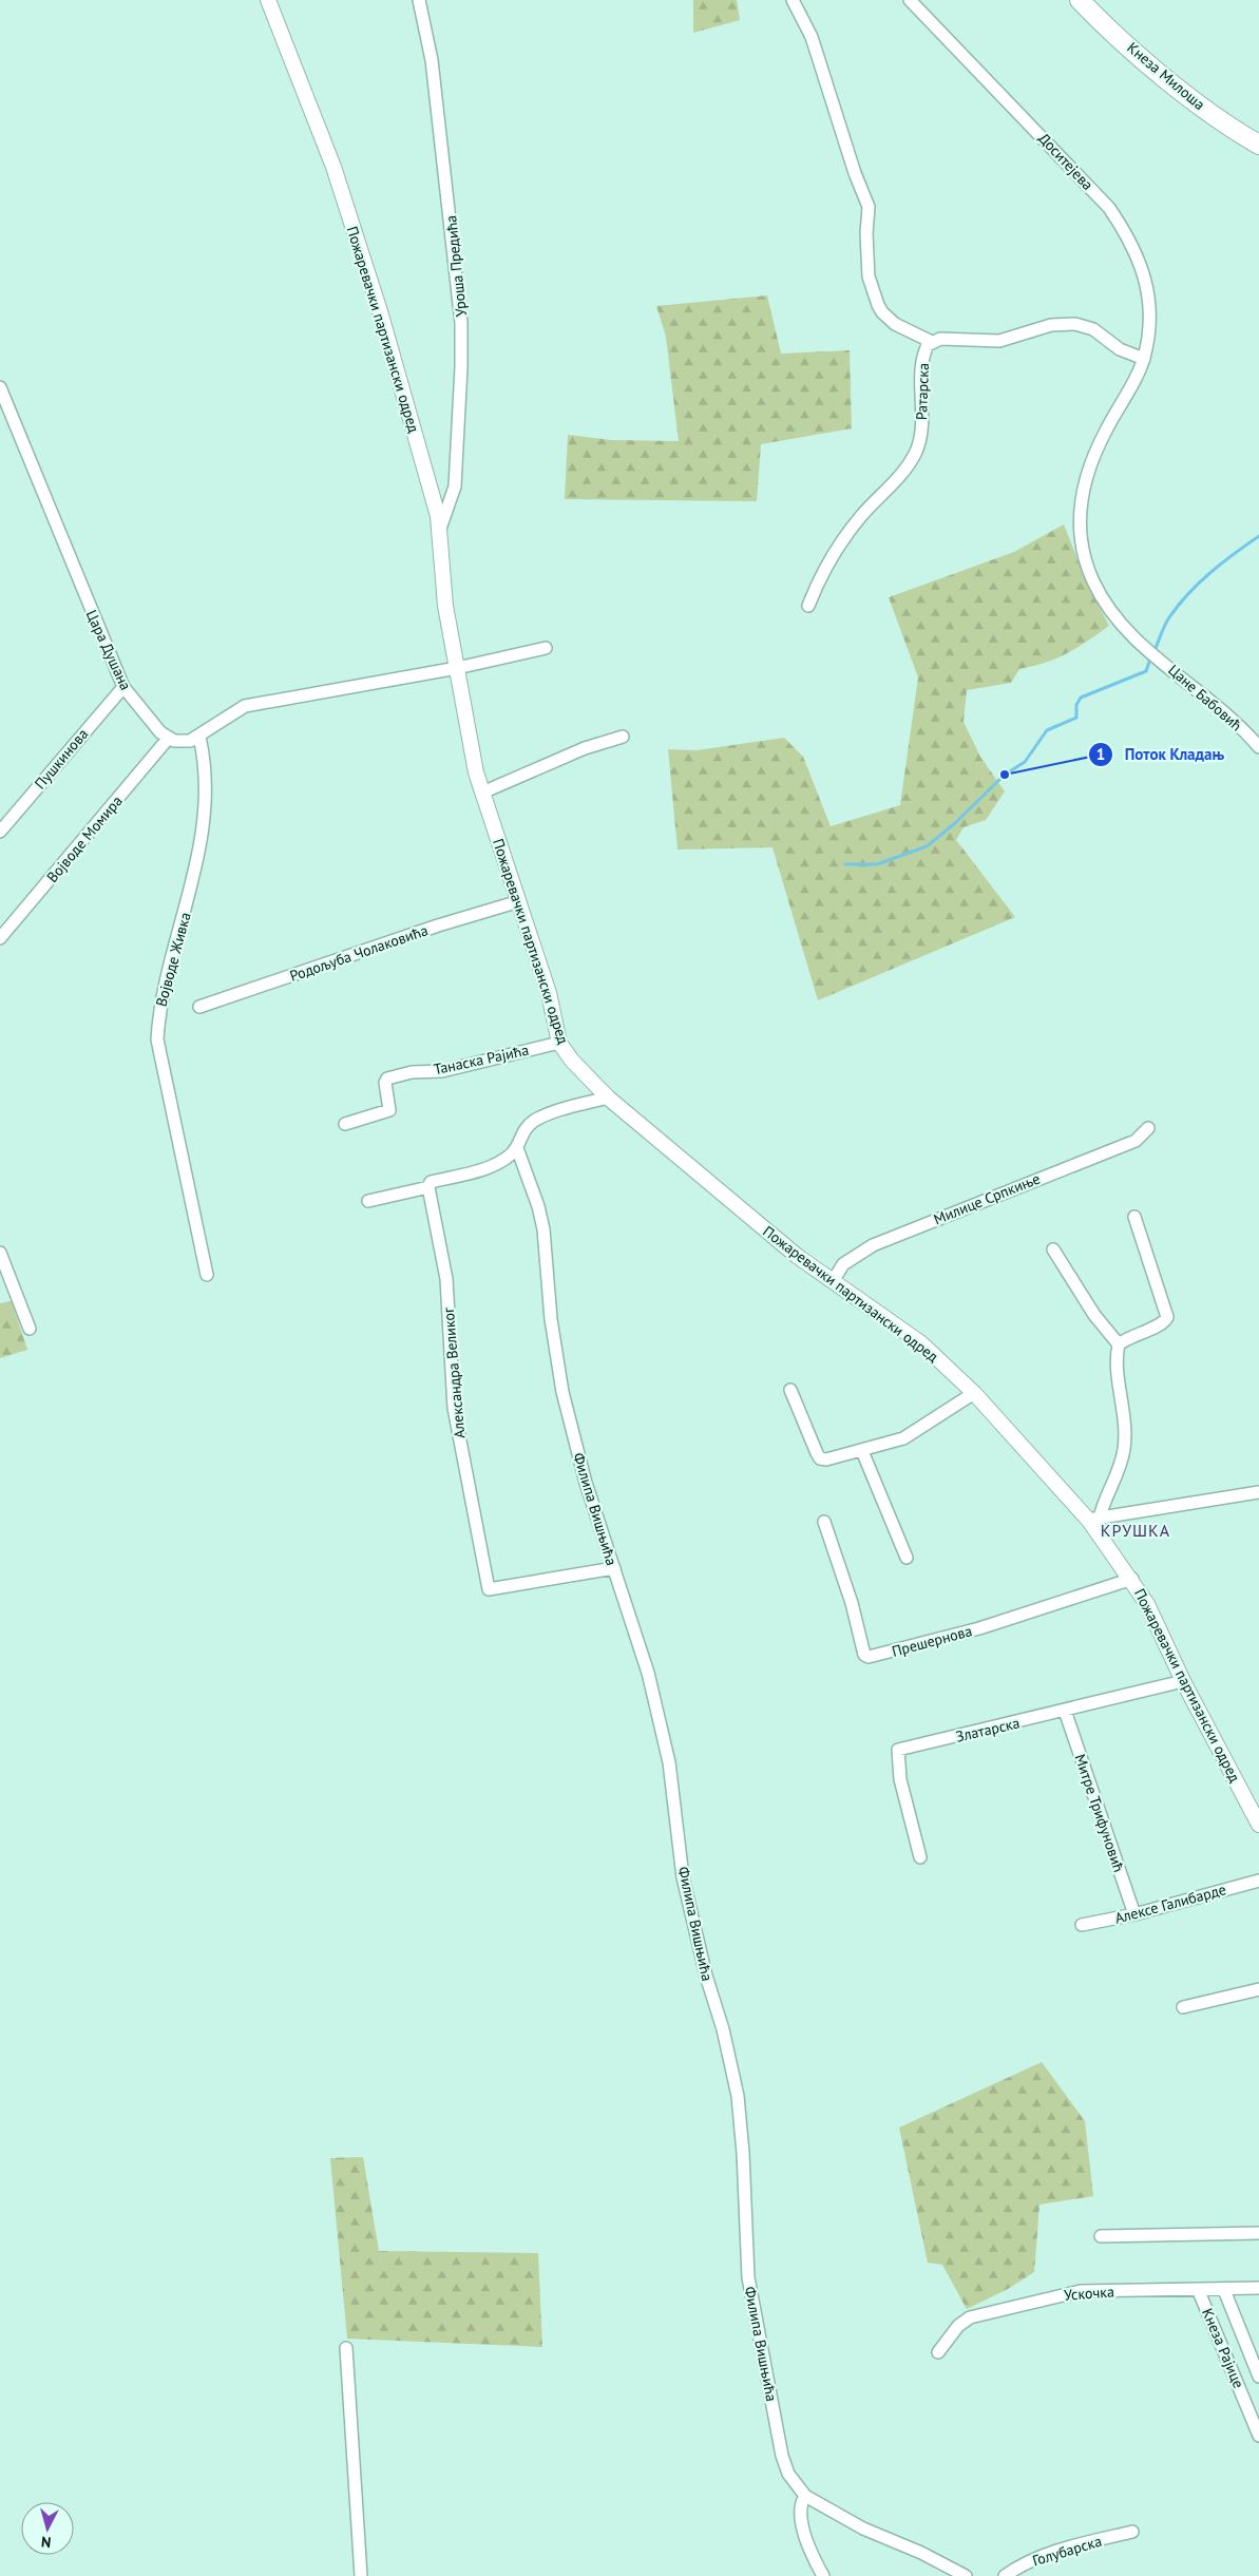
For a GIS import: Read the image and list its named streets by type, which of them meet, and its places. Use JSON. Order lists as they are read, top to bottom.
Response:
{
  "streets": {
    "main road": ["Кнеза Милоша"],
    "street": [
      "Доситејева",
      "Уроша Предића",
      "Пожаревачки партизански одред",
      "Ратарска",
      "Цара Душана",
      "Цане Бабовић",
      "Пушкинова",
      "Војводе Момира",
      "Родољуба Чолаковића",
      "Војводе Живка",
      "Танаска Рајића",
      "Милице Српкиње",
      "Александра Великог",
      "Филипа Вишњића",
      "Прешернова",
      "Златарска",
      "Митре Трифуновић",
      "Алексе Галибарде",
      "Ускочка",
      "Кнеза Рајице",
      "Голубарска"
    ]
  },
  "crossings": [
    ["Доситејева", "Цане Бабовић"],
    ["Уроша Предића", "Пожаревачки партизански одред"],
    ["Пожаревачки партизански одред", "Родољуба Чолаковића"],
    ["Пожаревачки партизански одред", "Танаска Рајића"],
    ["Пожаревачки партизански одред", "Милице Српкиње"],
    ["Пожаревачки партизански одред", "Прешернова"],
    ["Пожаревачки партизански одред", "Златарска"],
    ["Цара Душана", "Пушкинова"],
    ["Цара Душана", "Војводе Момира"],
    ["Александра Великог", "Филипа Вишњића"],
    ["Златарска", "Митре Трифуновић"],
    ["Митре Трифуновић", "Алексе Галибарде"],
    ["Ускочка", "Кнеза Рајице"]
  ],
  "districts": ["КРУШКА"],
  "places": ["Поток Кладањ"],
  "north": "bottom"
}
